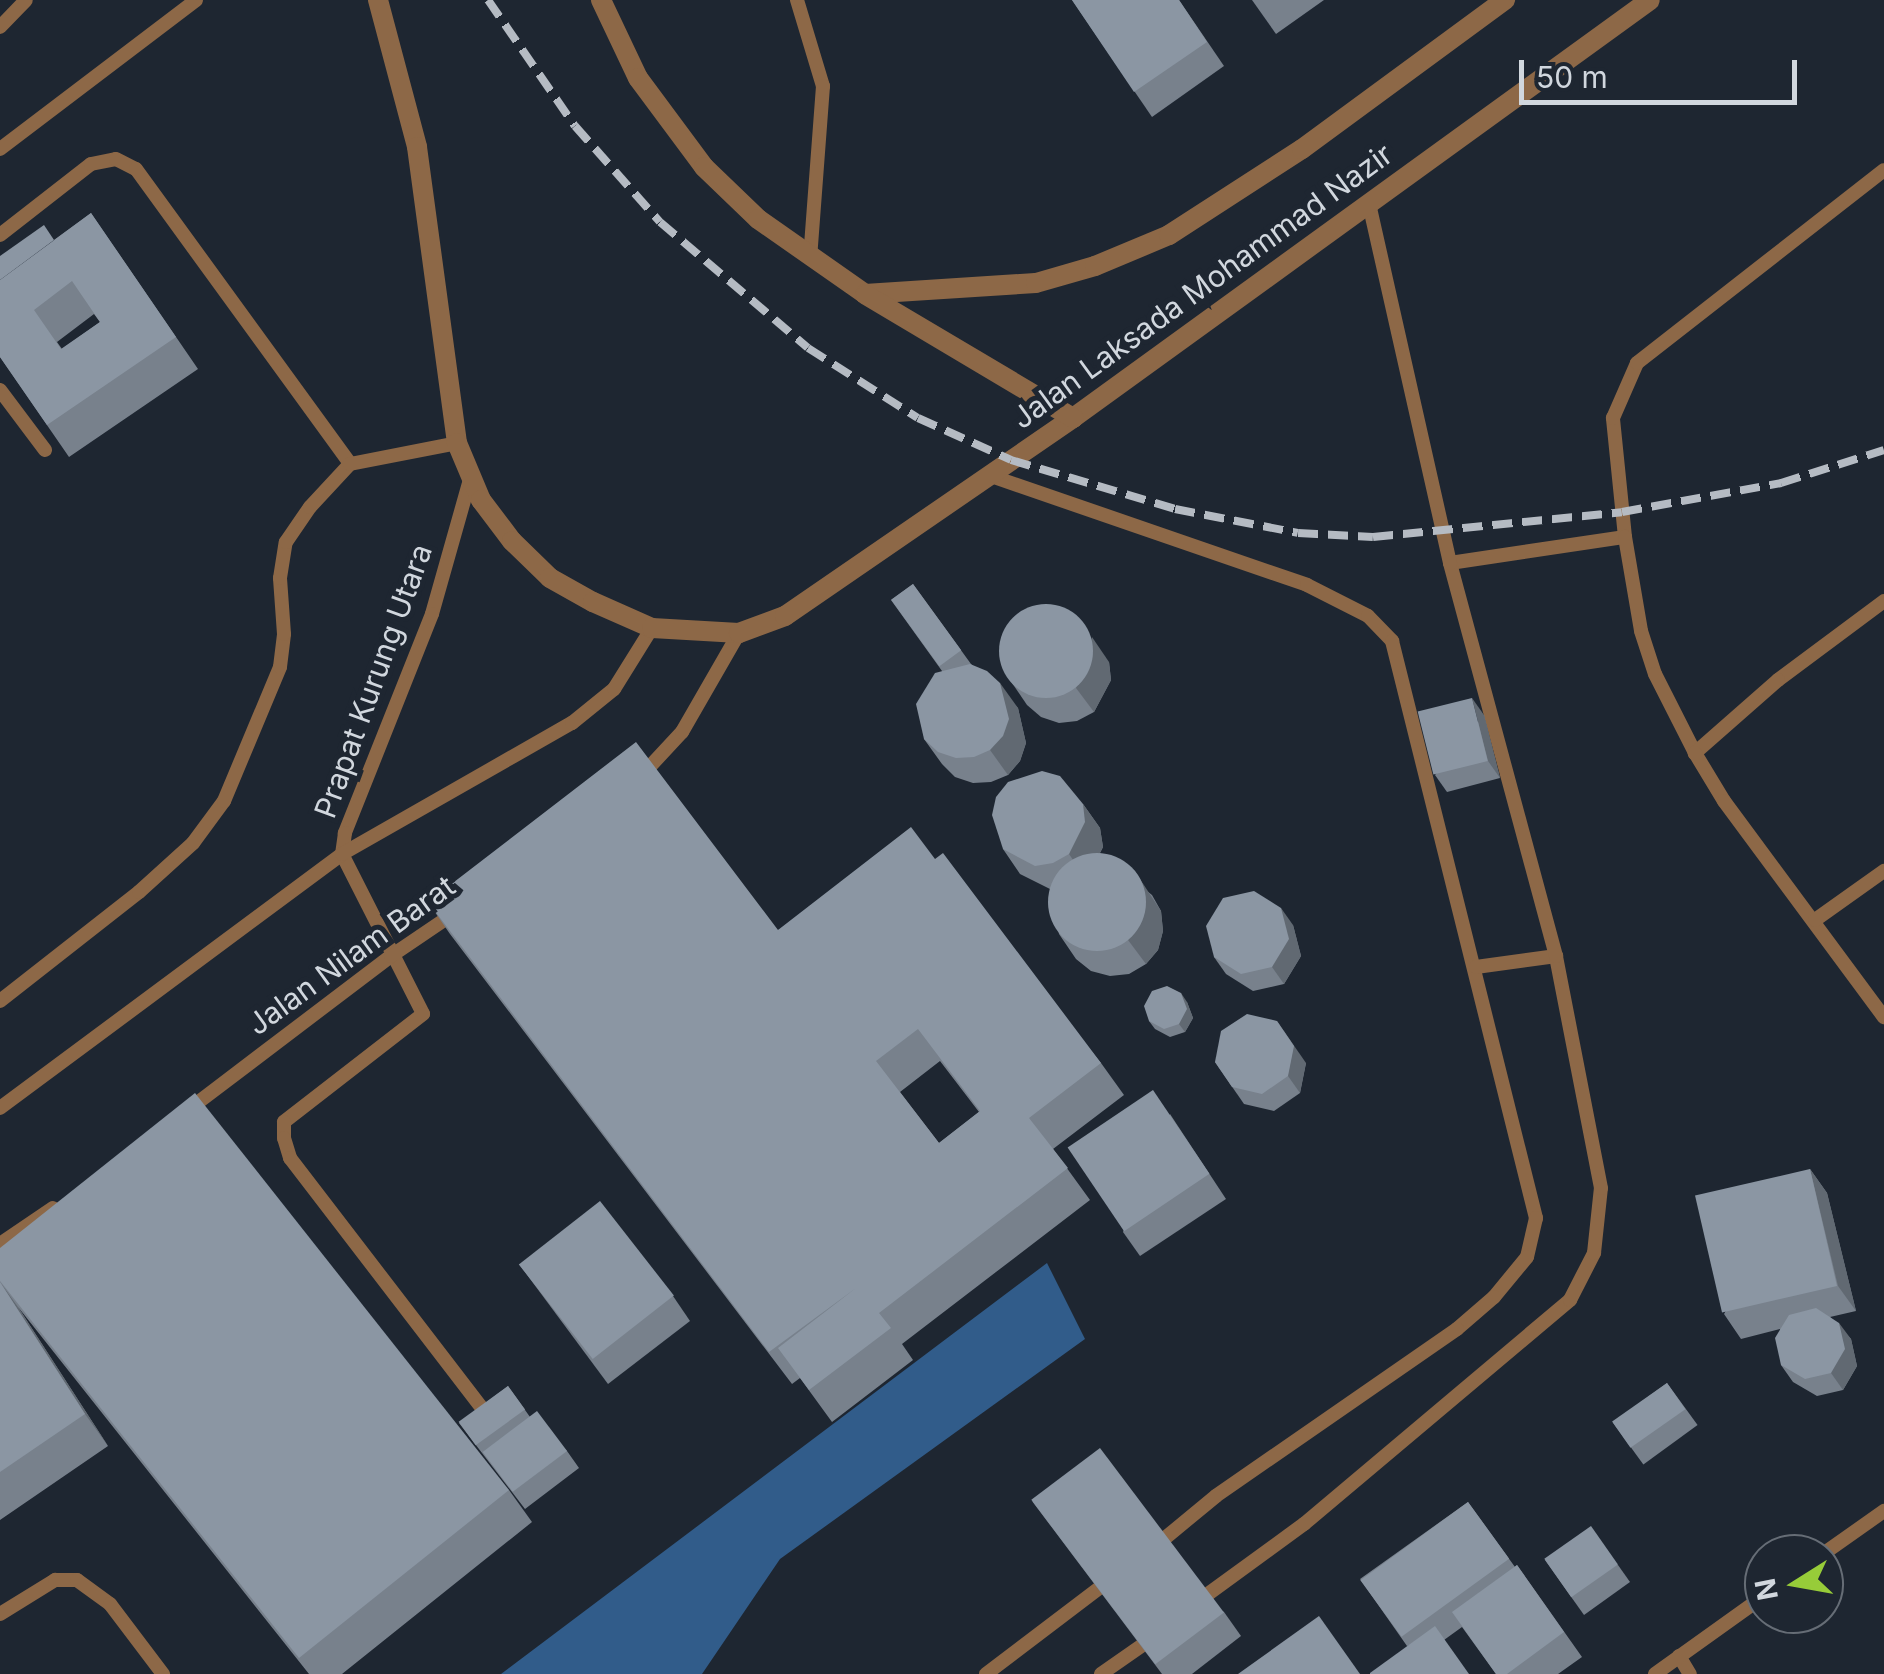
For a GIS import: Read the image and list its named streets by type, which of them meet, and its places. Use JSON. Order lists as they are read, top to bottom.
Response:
{
  "streets": {
    "street": ["Jalan Laksada Mohammad Nazir"],
    "lane": ["Prapat Kurung Utara", "Jalan Nilam Barat"]
  },
  "crossings": [
    ["Prapat Kurung Utara", "Jalan Nilam Barat"]
  ],
  "scale_bar": "50 m",
  "north": "left"
}
